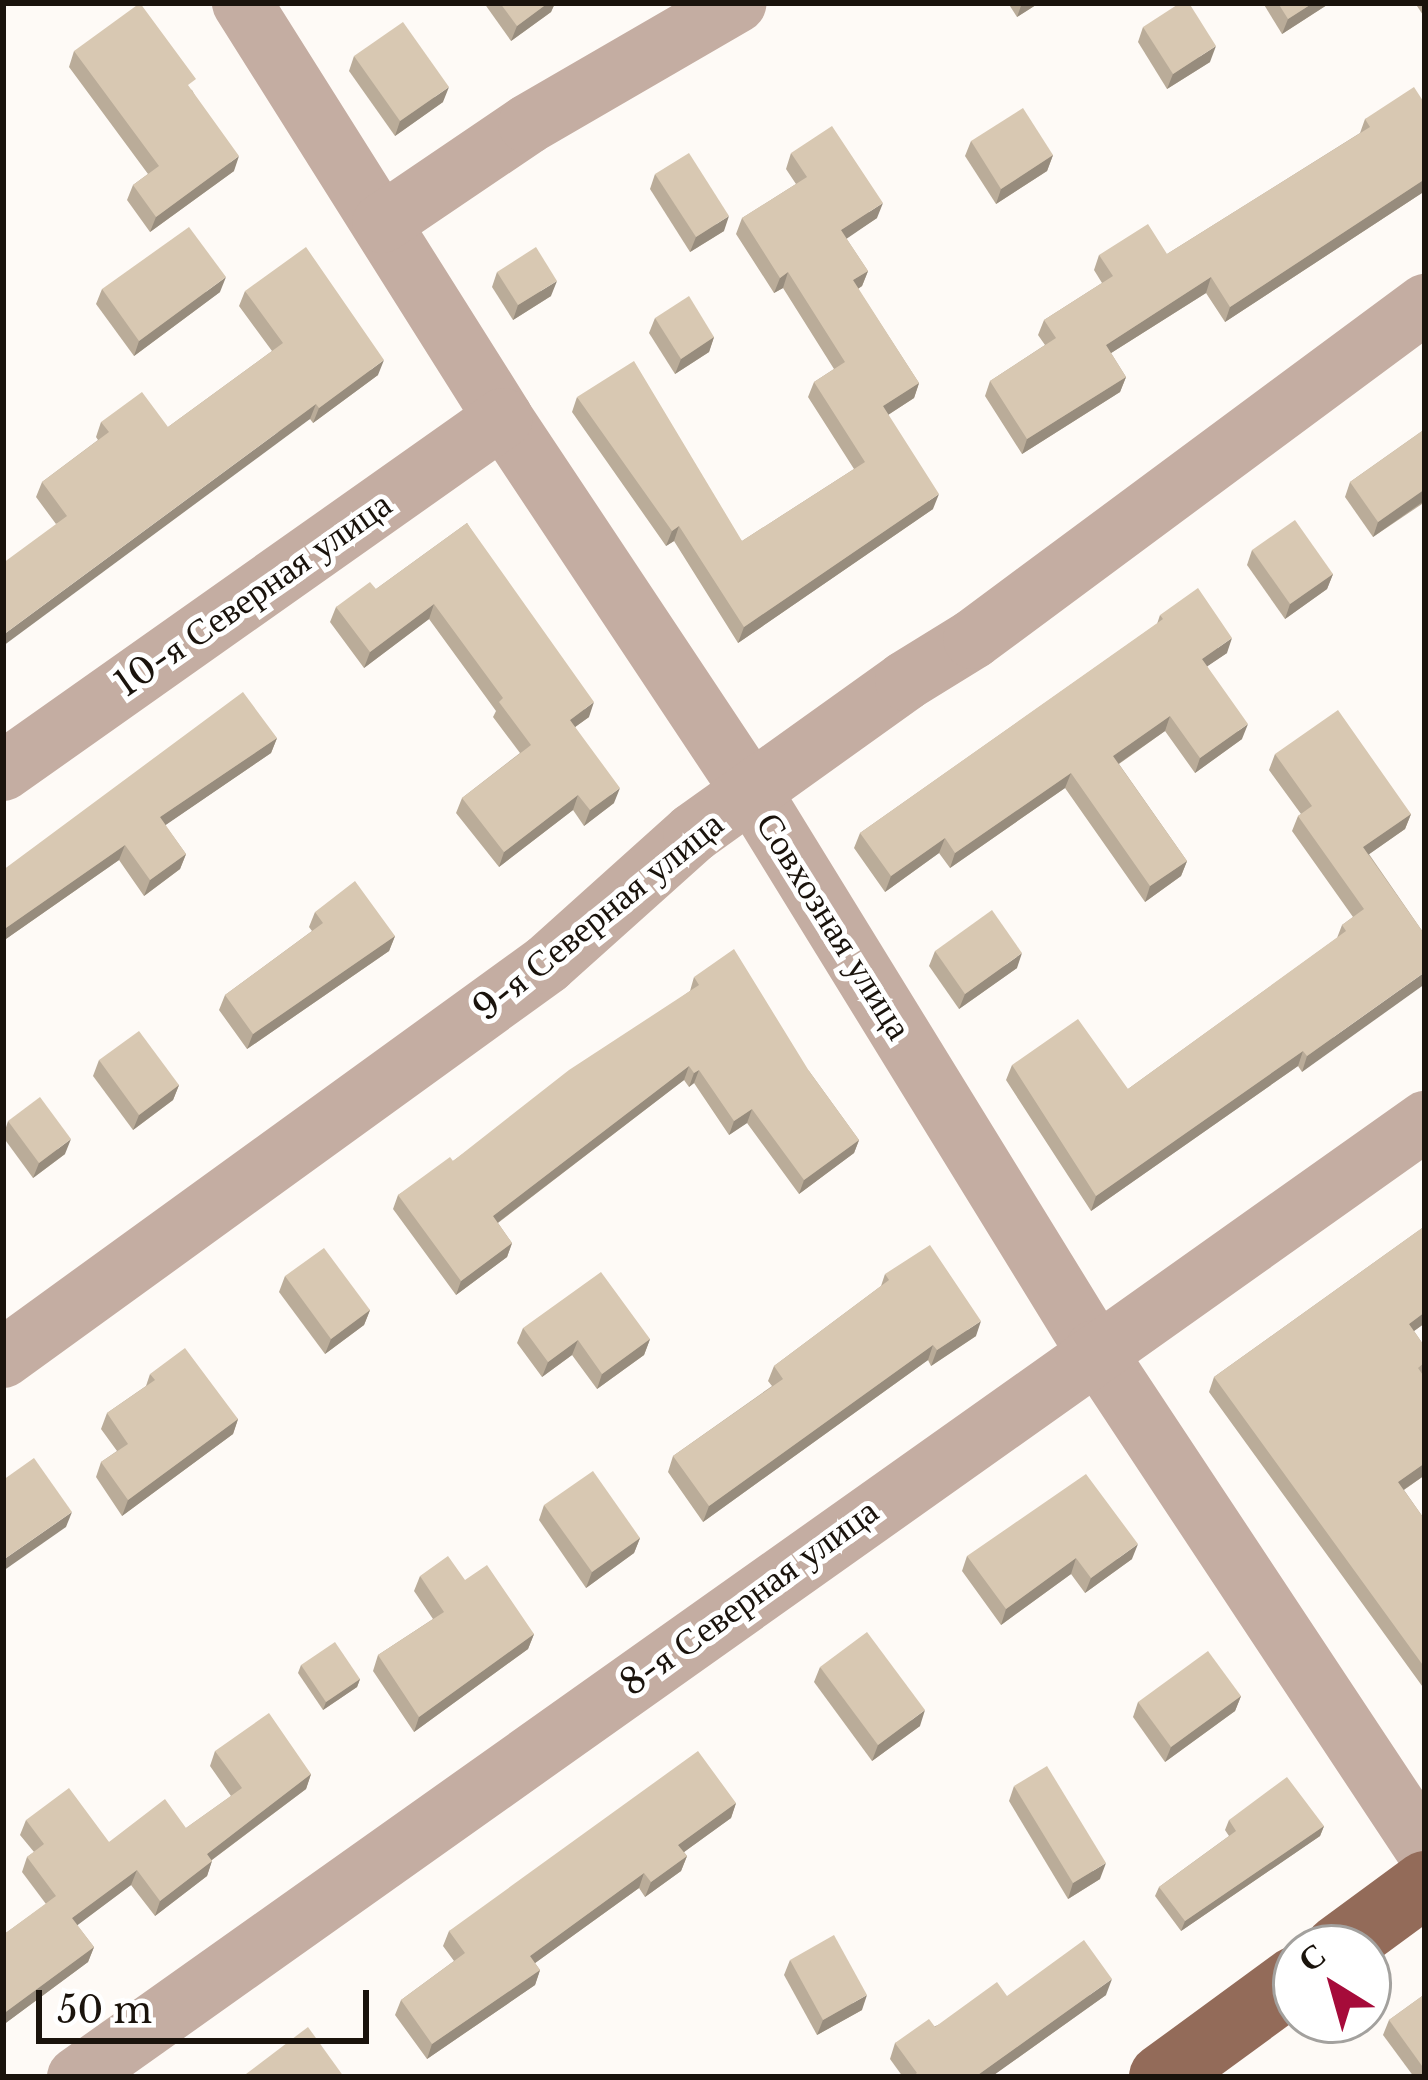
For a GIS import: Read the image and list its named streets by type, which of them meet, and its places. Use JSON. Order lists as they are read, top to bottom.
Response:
{
  "streets": {
    "street": [
      "10-я Северная улица",
      "9-я Северная улица",
      "Совхозная улица",
      "8-я Северная улица"
    ]
  },
  "crossings": [
    ["10-я Северная улица", "Совхозная улица"],
    ["9-я Северная улица", "Совхозная улица"],
    ["Совхозная улица", "8-я Северная улица"]
  ],
  "scale_bar": "50 m",
  "north": "top left"
}
